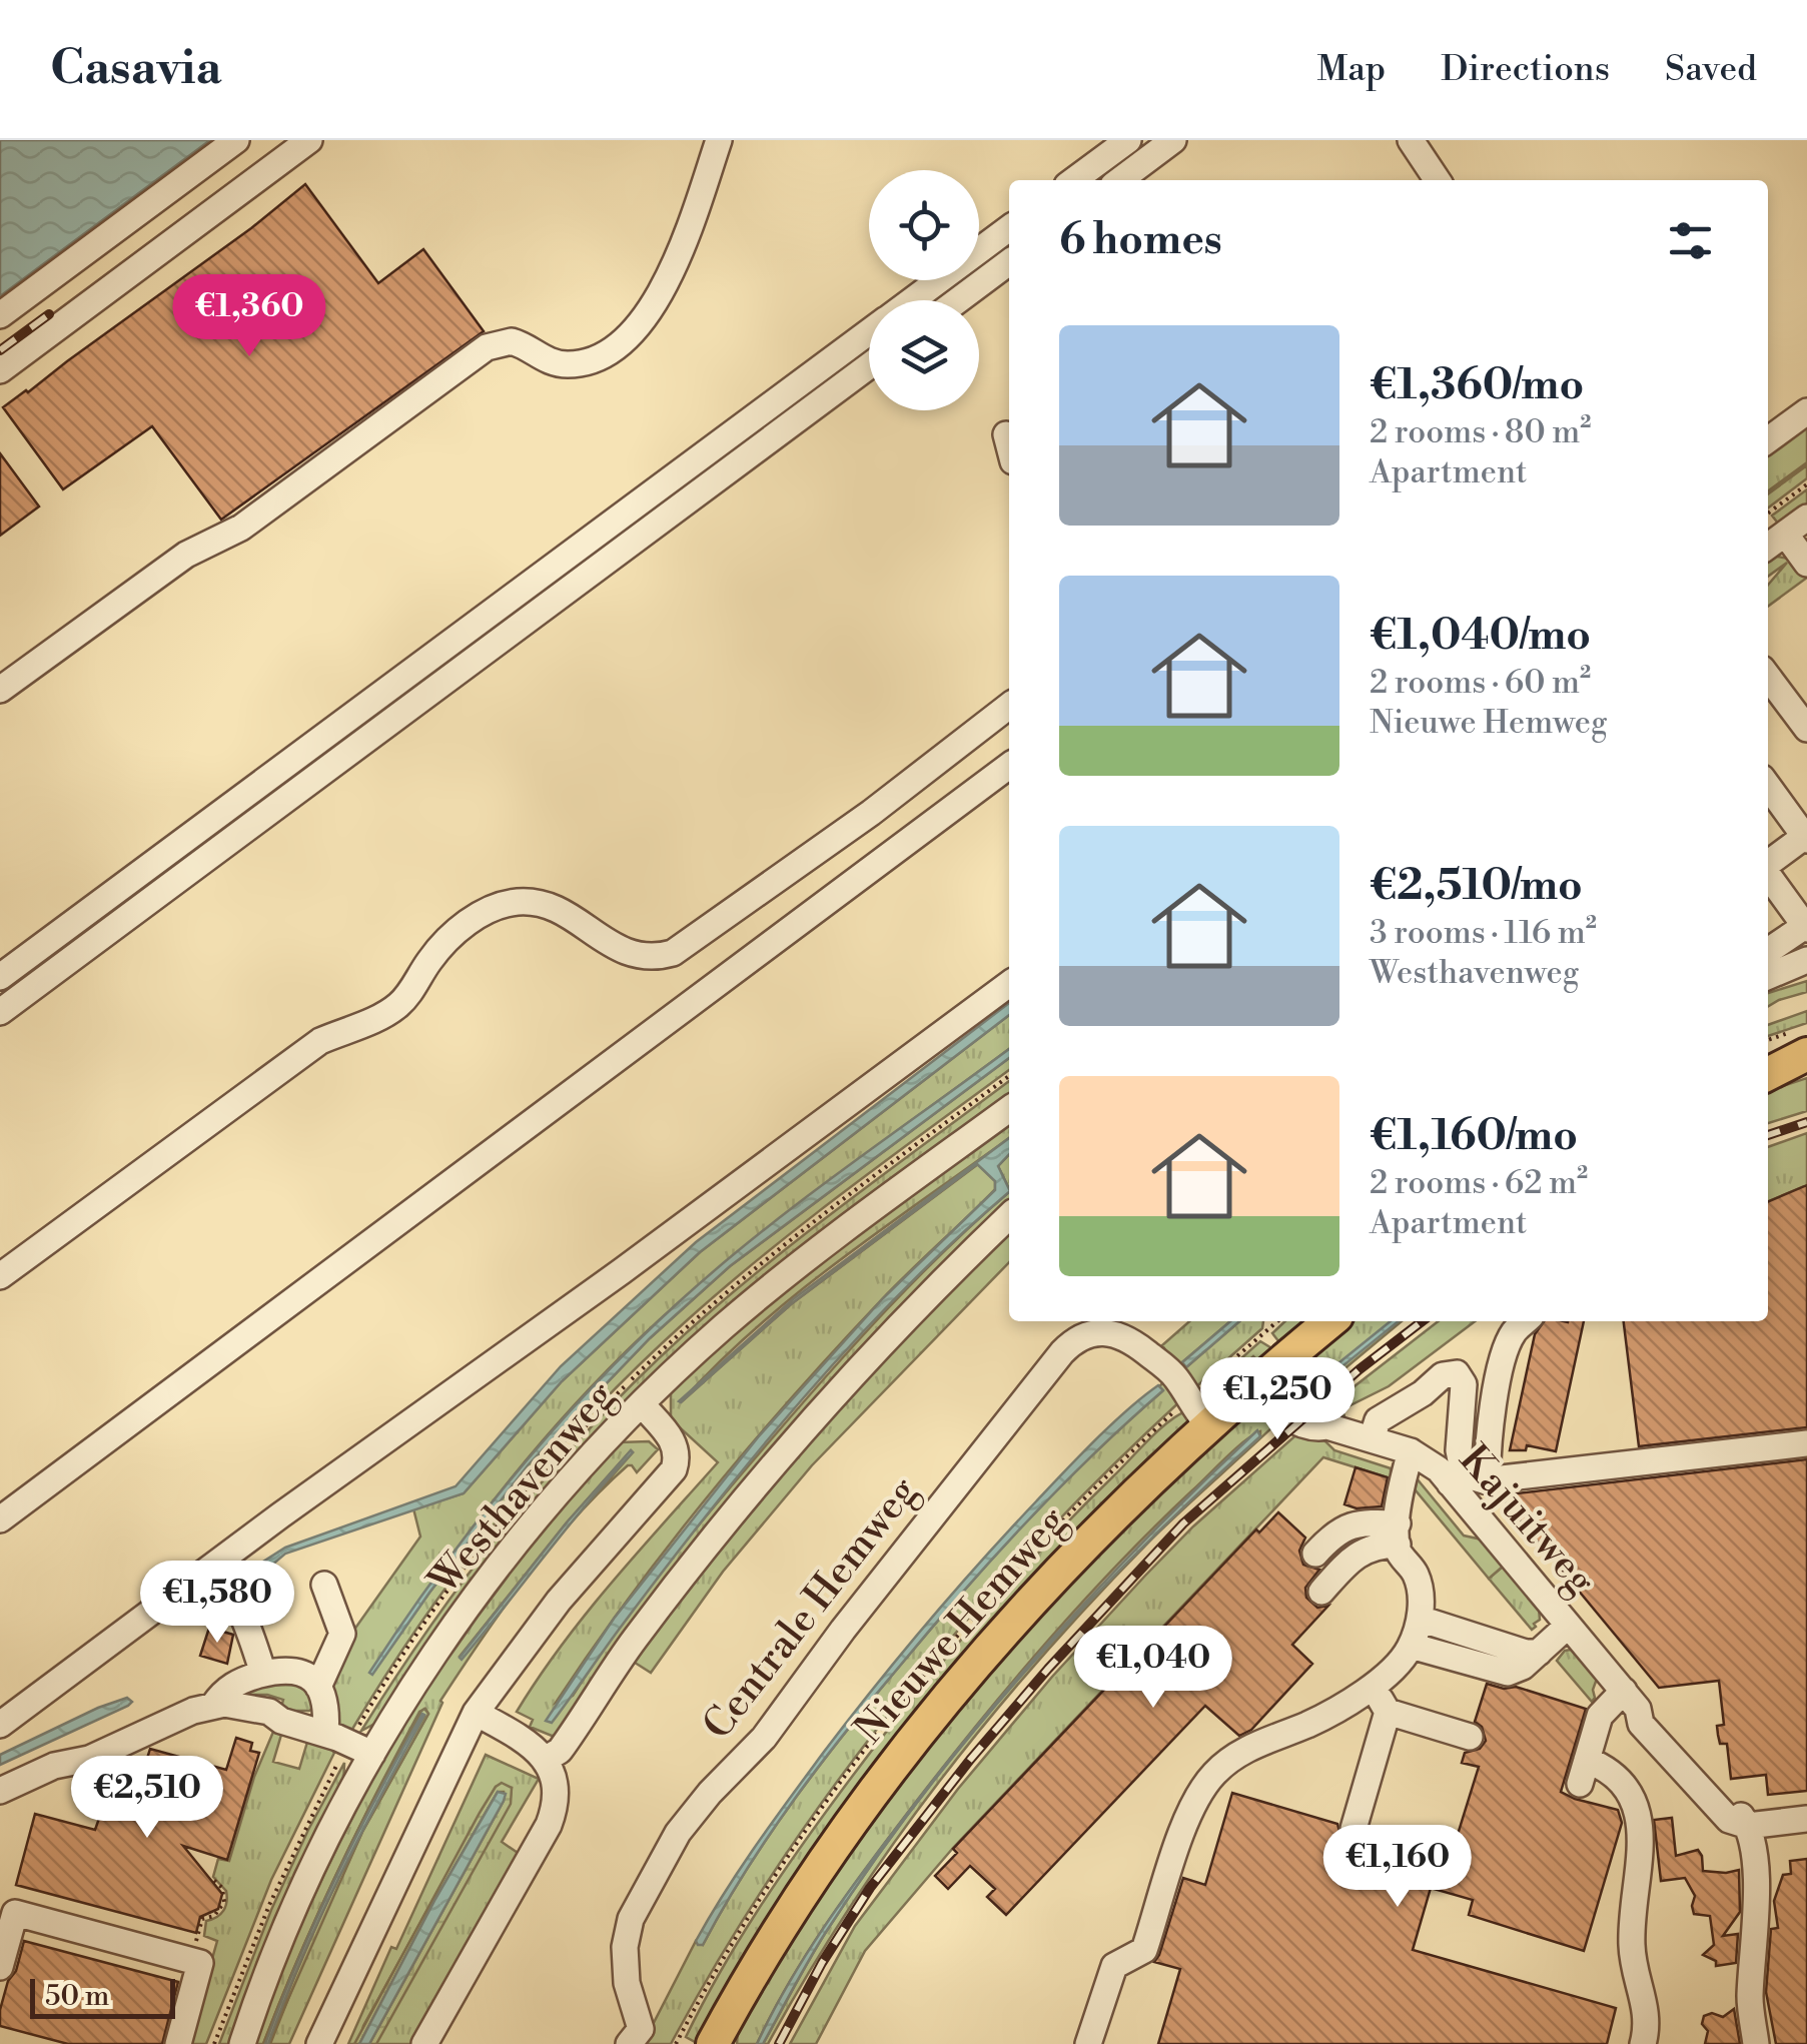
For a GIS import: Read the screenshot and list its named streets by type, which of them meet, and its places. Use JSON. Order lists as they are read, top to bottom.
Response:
{
  "streets": {
    "main road": ["Nieuwe Hemweg"],
    "street": ["Westhavenweg", "Kajuitweg", "Centrale Hemweg"]
  },
  "crossings": [
    ["Kajuitweg", "Nieuwe Hemweg"],
    ["Centrale Hemweg", "Nieuwe Hemweg"]
  ],
  "scale_bar": "50 m",
  "page": {
    "header": "Casavia",
    "nav": ["Map", "Directions", "Saved"],
    "heading": "6 homes",
    "price": [
      "€1,360",
      "€1,250",
      "€1,580",
      "€1,040",
      "€2,510",
      "€1,160"
    ],
    "list": [
      {
        "name": "€1,360/mo",
        "note": "2 rooms · 80 m² · Apartment"
      },
      {
        "name": "€1,040/mo",
        "note": "2 rooms · 60 m² · Nieuwe Hemweg"
      },
      {
        "name": "€2,510/mo",
        "note": "3 rooms · 116 m² · Westhavenweg"
      },
      {
        "name": "€1,160/mo",
        "note": "2 rooms · 62 m² · Apartment"
      }
    ],
    "scale": "50 m"
  }
}
